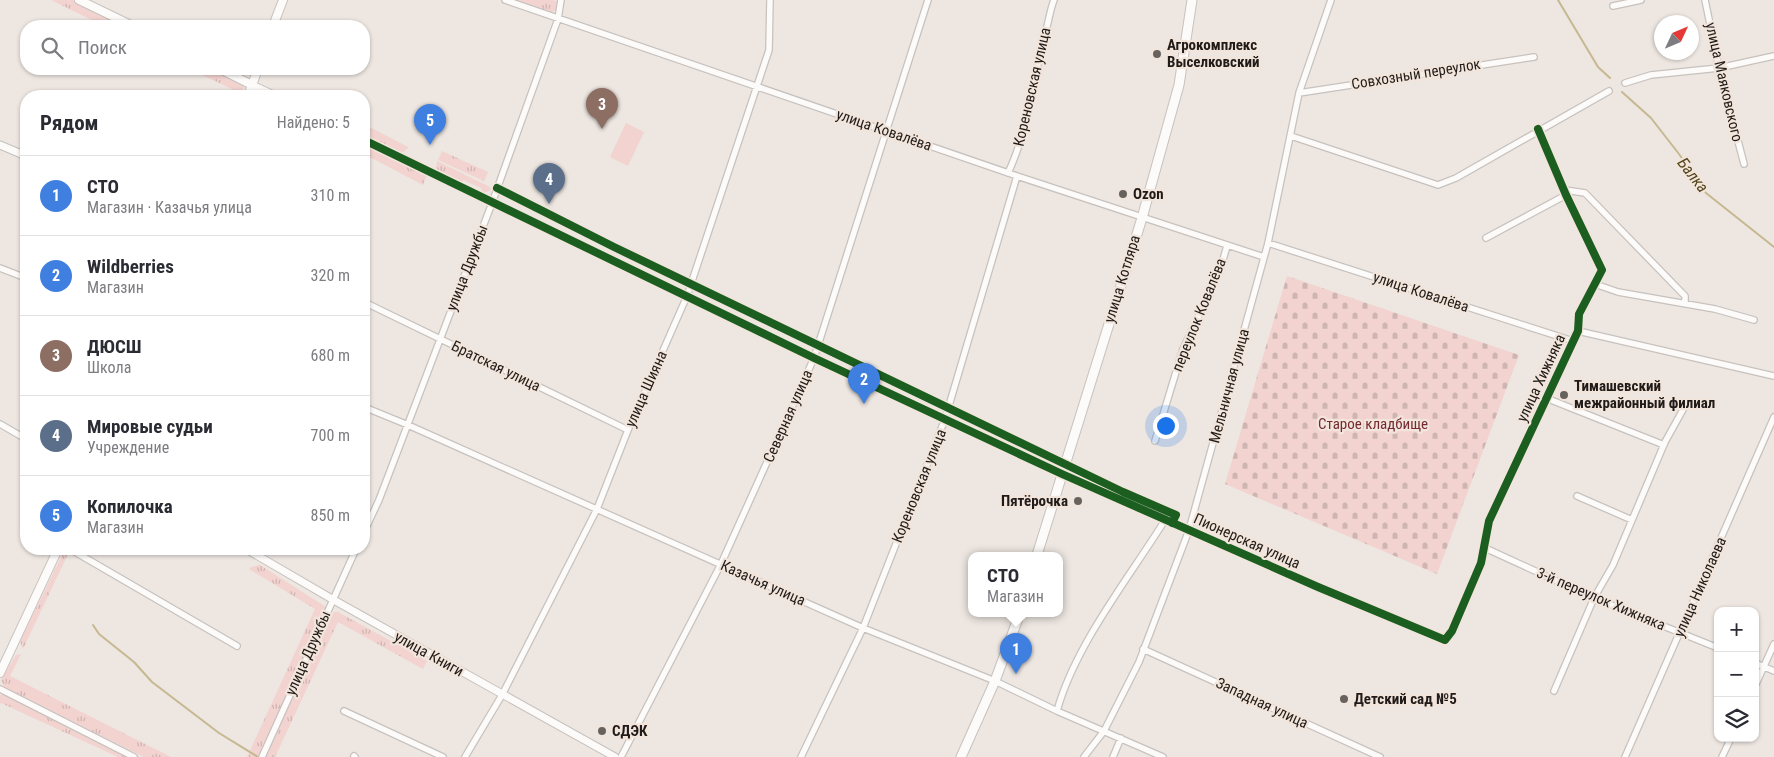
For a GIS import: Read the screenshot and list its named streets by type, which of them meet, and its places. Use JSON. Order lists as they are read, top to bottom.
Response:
{
  "streets": {
    "main road": ["улица Котляра"],
    "street": [
      "Совхозный переулок",
      "улица Маяковского",
      "Кореновская улица",
      "улица Ковалёва",
      "улица Дружбы",
      "переулок Ковалёва",
      "Братская улица",
      "улица Хижняка",
      "Мельничная улица",
      "улица Шияна",
      "Северная улица",
      "Пионерская улица",
      "Казачья улица",
      "улица Николаева",
      "3-й переулок Хижняка",
      "улица Книги",
      "Западная улица"
    ]
  },
  "crossings": [
    ["Совхозный переулок", "Мельничная улица"],
    ["Кореновская улица", "улица Ковалёва"],
    ["Кореновская улица", "Пионерская улица"],
    ["Кореновская улица", "Казачья улица"],
    ["улица Ковалёва", "улица Дружбы"],
    ["улица Ковалёва", "улица Котляра"],
    ["улица Ковалёва", "переулок Ковалёва"],
    ["улица Ковалёва", "улица Хижняка"],
    ["улица Ковалёва", "Мельничная улица"],
    ["улица Ковалёва", "улица Шияна"],
    ["улица Ковалёва", "Северная улица"],
    ["улица Дружбы", "Братская улица"],
    ["улица Дружбы", "Пионерская улица"],
    ["улица Дружбы", "Казачья улица"],
    ["улица Дружбы", "улица Книги"],
    ["улица Котляра", "Пионерская улица"],
    ["Братская улица", "улица Шияна"],
    ["улица Хижняка", "Пионерская улица"],
    ["улица Хижняка", "3-й переулок Хижняка"],
    ["Мельничная улица", "Пионерская улица"],
    ["Мельничная улица", "Казачья улица"],
    ["Мельничная улица", "Западная улица"],
    ["улица Шияна", "Пионерская улица"],
    ["улица Шияна", "Казачья улица"],
    ["улица Шияна", "улица Книги"],
    ["Северная улица", "Пионерская улица"],
    ["Северная улица", "Казачья улица"],
    ["улица Николаева", "3-й переулок Хижняка"]
  ],
  "water": ["Балка"],
  "parks": ["Старое кладбище"],
  "places": [
    "Агрокомплекс Выселковский",
    "Ozon",
    "Тимашевский межрайонный филиал",
    "Пятёрочка",
    "Детский сад №5",
    "СДЭК"
  ],
  "north": "top right",
  "page": {
    "search": "Поиск",
    "pins": [
      "3",
      "5",
      "4",
      "2",
      "1"
    ],
    "heading": ["Рядом", "Найдено: 5"],
    "list": [
      {
        "mark": "1",
        "name": "СТО",
        "note": "Магазин · Казачья улица",
        "value": "310 m"
      },
      {
        "mark": "2",
        "name": "Wildberries",
        "note": "Магазин",
        "value": "320 m"
      },
      {
        "mark": "3",
        "name": "ДЮСШ",
        "note": "Школа",
        "value": "680 m"
      },
      {
        "mark": "4",
        "name": "Мировые судьи",
        "note": "Учреждение",
        "value": "700 m"
      },
      {
        "mark": "5",
        "name": "Копилочка",
        "note": "Магазин",
        "value": "850 m"
      }
    ],
    "popup": ["СТО", "Магазин"],
    "map_buttons": ["+", "−"]
  }
}
